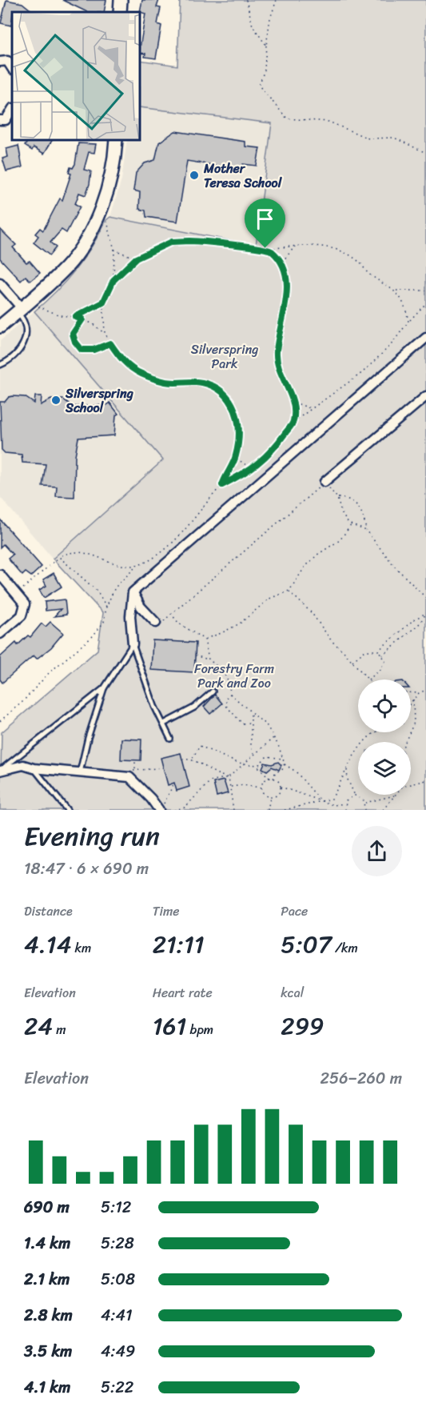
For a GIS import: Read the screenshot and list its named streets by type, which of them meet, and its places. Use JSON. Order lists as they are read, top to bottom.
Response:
{
  "parks": ["Silverspring Park", "Forestry Farm Park and Zoo"],
  "places": ["Mother Teresa School", "Silverspring School"],
  "page": {
    "heading": ["Evening run", "18:47 · 6 × 690 m"],
    "stats": [
      ["Distance", "4.14 km"],
      ["Time", "21:11"],
      ["Pace", "5:07 /km"],
      ["Elevation", "24 m"],
      ["Heart rate", "161 bpm"],
      ["kcal", "299"]
    ],
    "chart": ["Elevation", "256–260 m"],
    "list": [
      {
        "name": "690 m",
        "note": "5:12"
      },
      {
        "name": "1.4 km",
        "note": "5:28"
      },
      {
        "name": "2.1 km",
        "note": "5:08"
      },
      {
        "name": "2.8 km",
        "note": "4:41"
      },
      {
        "name": "3.5 km",
        "note": "4:49"
      },
      {
        "name": "4.1 km",
        "note": "5:22"
      }
    ]
  }
}
